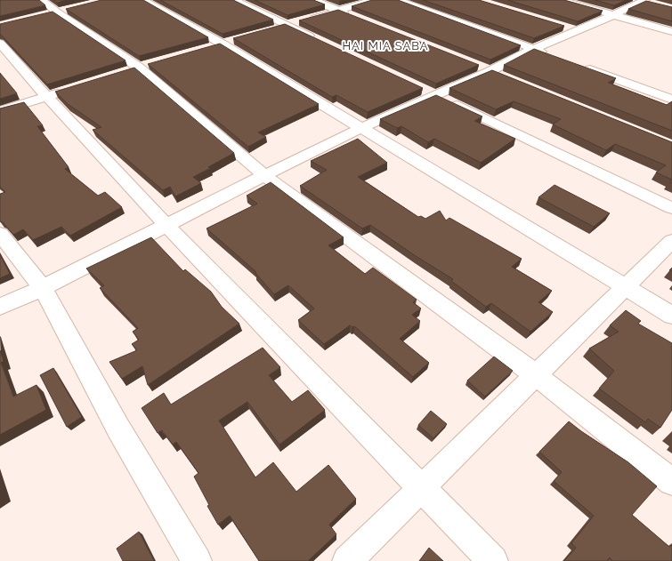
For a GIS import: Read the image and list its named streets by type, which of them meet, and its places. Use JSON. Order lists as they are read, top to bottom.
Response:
{
  "districts": ["HAI MIA SABA"]
}
